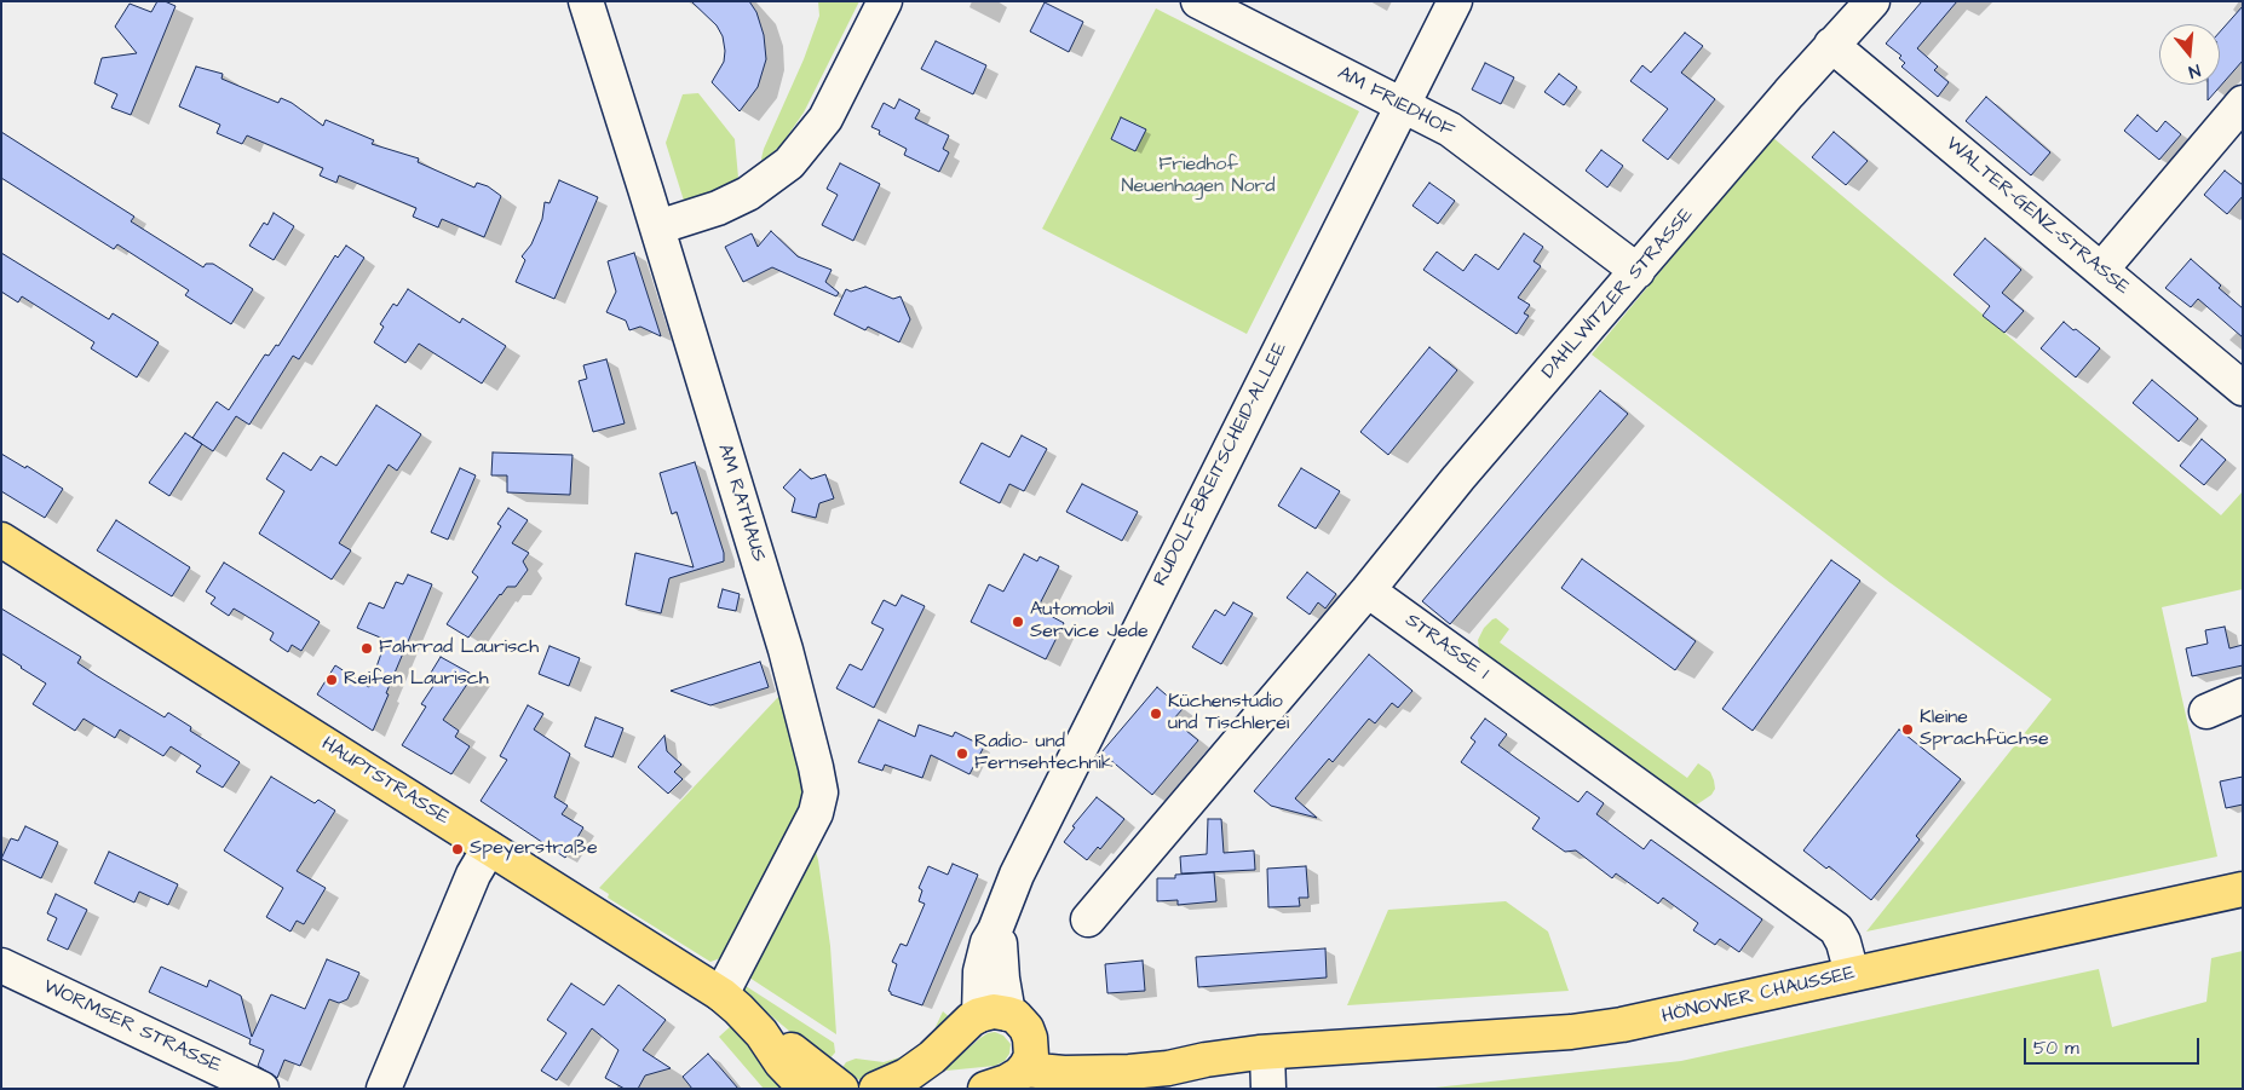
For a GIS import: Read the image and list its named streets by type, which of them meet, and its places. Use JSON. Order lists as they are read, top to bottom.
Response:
{
  "streets": {
    "main road": ["HAUPTSTRASSE", "HÖNOWER CHAUSSEE"],
    "street": [
      "AM FRIEDHOF",
      "WALTER-GENZ-STRASSE",
      "DAHLWITZER STRASSE",
      "RUDOLF-BREITSCHEID-ALLEE",
      "AM RATHAUS",
      "STRASSE 1",
      "WORMSER STRASSE"
    ]
  },
  "crossings": [
    ["AM FRIEDHOF", "DAHLWITZER STRASSE"],
    ["AM FRIEDHOF", "RUDOLF-BREITSCHEID-ALLEE"],
    ["WALTER-GENZ-STRASSE", "DAHLWITZER STRASSE"],
    ["DAHLWITZER STRASSE", "STRASSE 1"],
    ["AM RATHAUS", "HAUPTSTRASSE"],
    ["STRASSE 1", "HÖNOWER CHAUSSEE"]
  ],
  "parks": ["Friedhof Neuenhagen Nord"],
  "places": [
    "Automobil Service Jede",
    "Fahrrad Laurisch",
    "Reifen Laurisch",
    "Küchenstudio und Tischlerei",
    "Kleine Sprachfüchse",
    "Radio- und Fernsehtechnik",
    "Speyerstraße"
  ],
  "scale_bar": "50 m",
  "north": "bottom"
}
